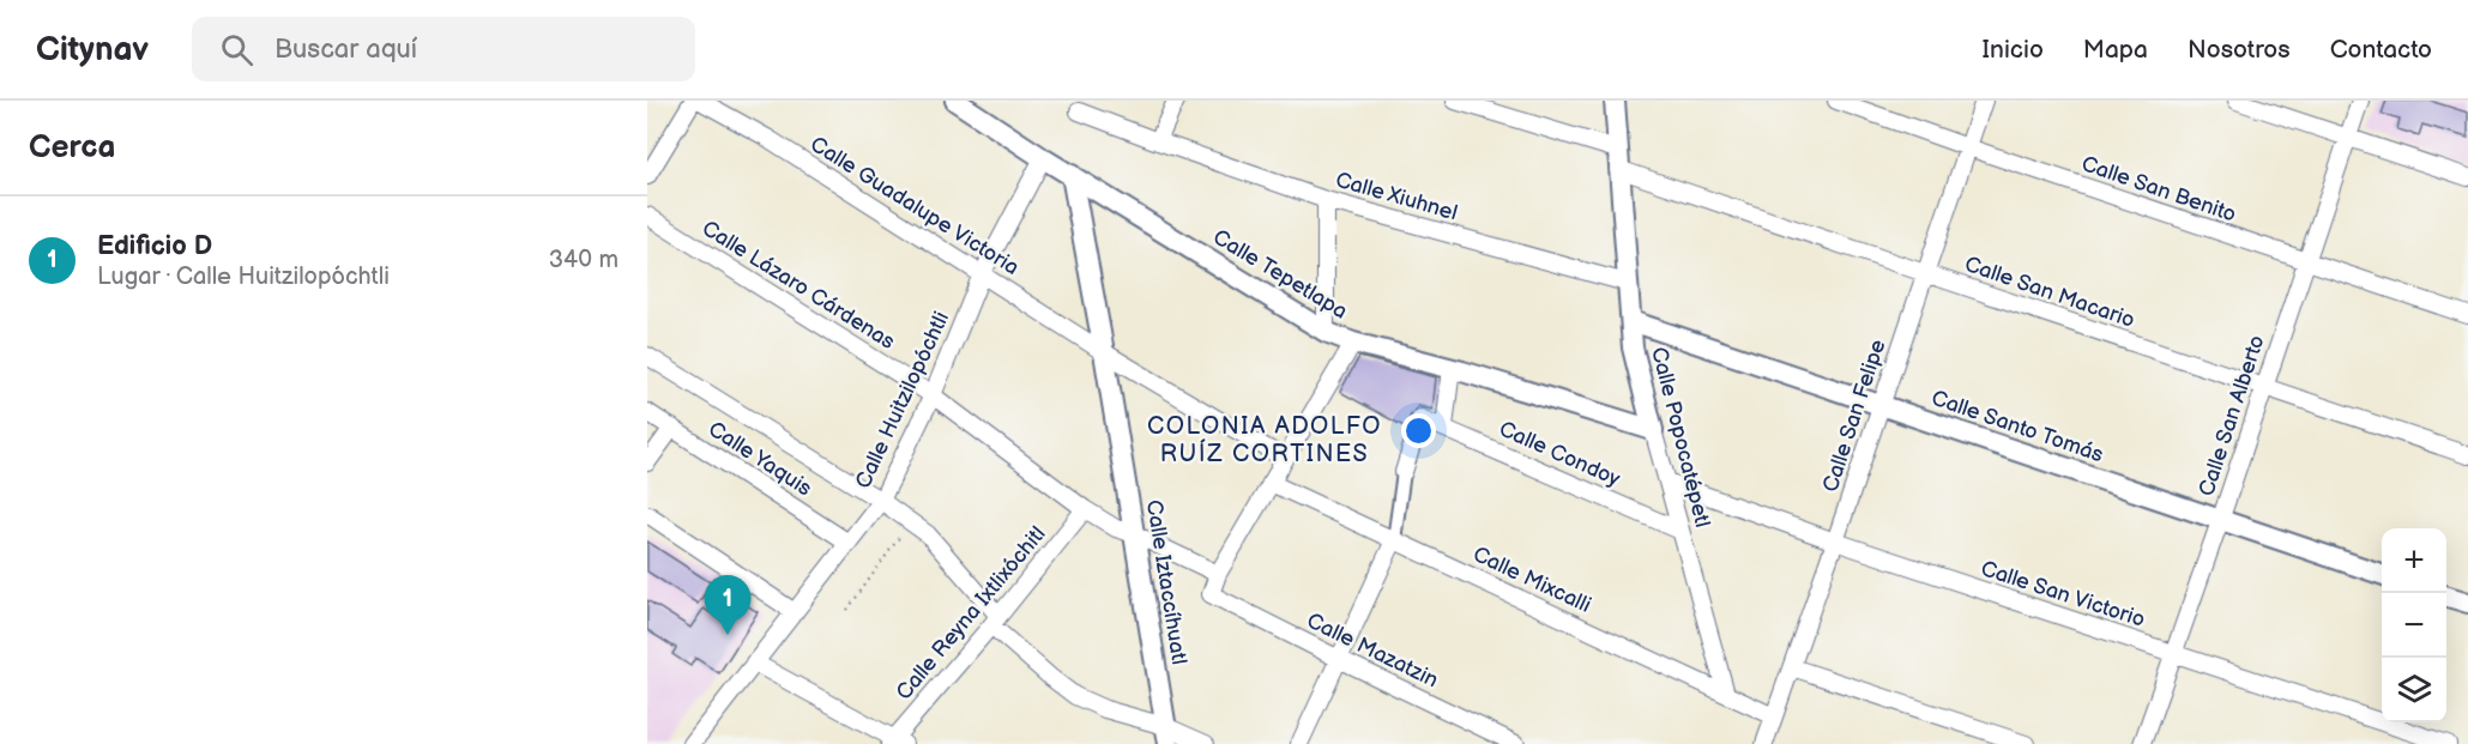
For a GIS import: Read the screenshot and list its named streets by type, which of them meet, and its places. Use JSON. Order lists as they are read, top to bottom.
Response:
{
  "streets": {
    "street": [
      "Calle San Benito",
      "Calle Xiuhnel",
      "Calle Guadalupe Victoria",
      "Calle Tepetlapa",
      "Calle Lázaro Cárdenas",
      "Calle San Macario",
      "Calle Huitzilopóchtli",
      "Calle San Felipe",
      "Calle San Alberto",
      "Calle Santo Tomás",
      "Calle Popocatépetl",
      "Calle Condoy",
      "Calle Yaquis",
      "Calle Mixcalli",
      "Calle Iztaccíhuatl",
      "Calle San Victorio",
      "Calle Reyna Ixtlixóchitl",
      "Calle Mazatzin"
    ]
  },
  "crossings": [
    ["Calle San Benito", "Calle San Felipe"],
    ["Calle San Benito", "Calle San Alberto"],
    ["Calle Xiuhnel", "Calle Popocatépetl"],
    ["Calle Guadalupe Victoria", "Calle Huitzilopóchtli"],
    ["Calle Guadalupe Victoria", "Calle Iztaccíhuatl"],
    ["Calle Tepetlapa", "Calle Huitzilopóchtli"],
    ["Calle Tepetlapa", "Calle Popocatépetl"],
    ["Calle Tepetlapa", "Calle Iztaccíhuatl"],
    ["Calle Lázaro Cárdenas", "Calle Huitzilopóchtli"],
    ["Calle Lázaro Cárdenas", "Calle Iztaccíhuatl"],
    ["Calle Lázaro Cárdenas", "Calle Reyna Ixtlixóchitl"],
    ["Calle Lázaro Cárdenas", "Calle Mazatzin"],
    ["Calle San Macario", "Calle San Felipe"],
    ["Calle San Macario", "Calle San Alberto"],
    ["Calle San Macario", "Calle Popocatépetl"],
    ["Calle Huitzilopóchtli", "Calle Yaquis"],
    ["Calle San Felipe", "Calle Santo Tomás"],
    ["Calle San Felipe", "Calle Mixcalli"],
    ["Calle San Felipe", "Calle San Victorio"],
    ["Calle San Alberto", "Calle Santo Tomás"],
    ["Calle San Alberto", "Calle San Victorio"],
    ["Calle Santo Tomás", "Calle Popocatépetl"],
    ["Calle Popocatépetl", "Calle Condoy"],
    ["Calle Popocatépetl", "Calle Mixcalli"],
    ["Calle Popocatépetl", "Calle San Victorio"]
  ],
  "districts": ["COLONIA ADOLFO RUÍZ CORTINES"],
  "page": {
    "header": "Citynav",
    "search": "Buscar aquí",
    "nav": [
      "Inicio",
      "Mapa",
      "Nosotros",
      "Contacto"
    ],
    "heading": "Cerca",
    "list": [
      {
        "mark": "1",
        "name": "Edificio D",
        "note": "Lugar · Calle Huitzilopóchtli",
        "value": "340 m"
      }
    ],
    "map_buttons": ["+", "−"],
    "pins": "1"
  }
}
